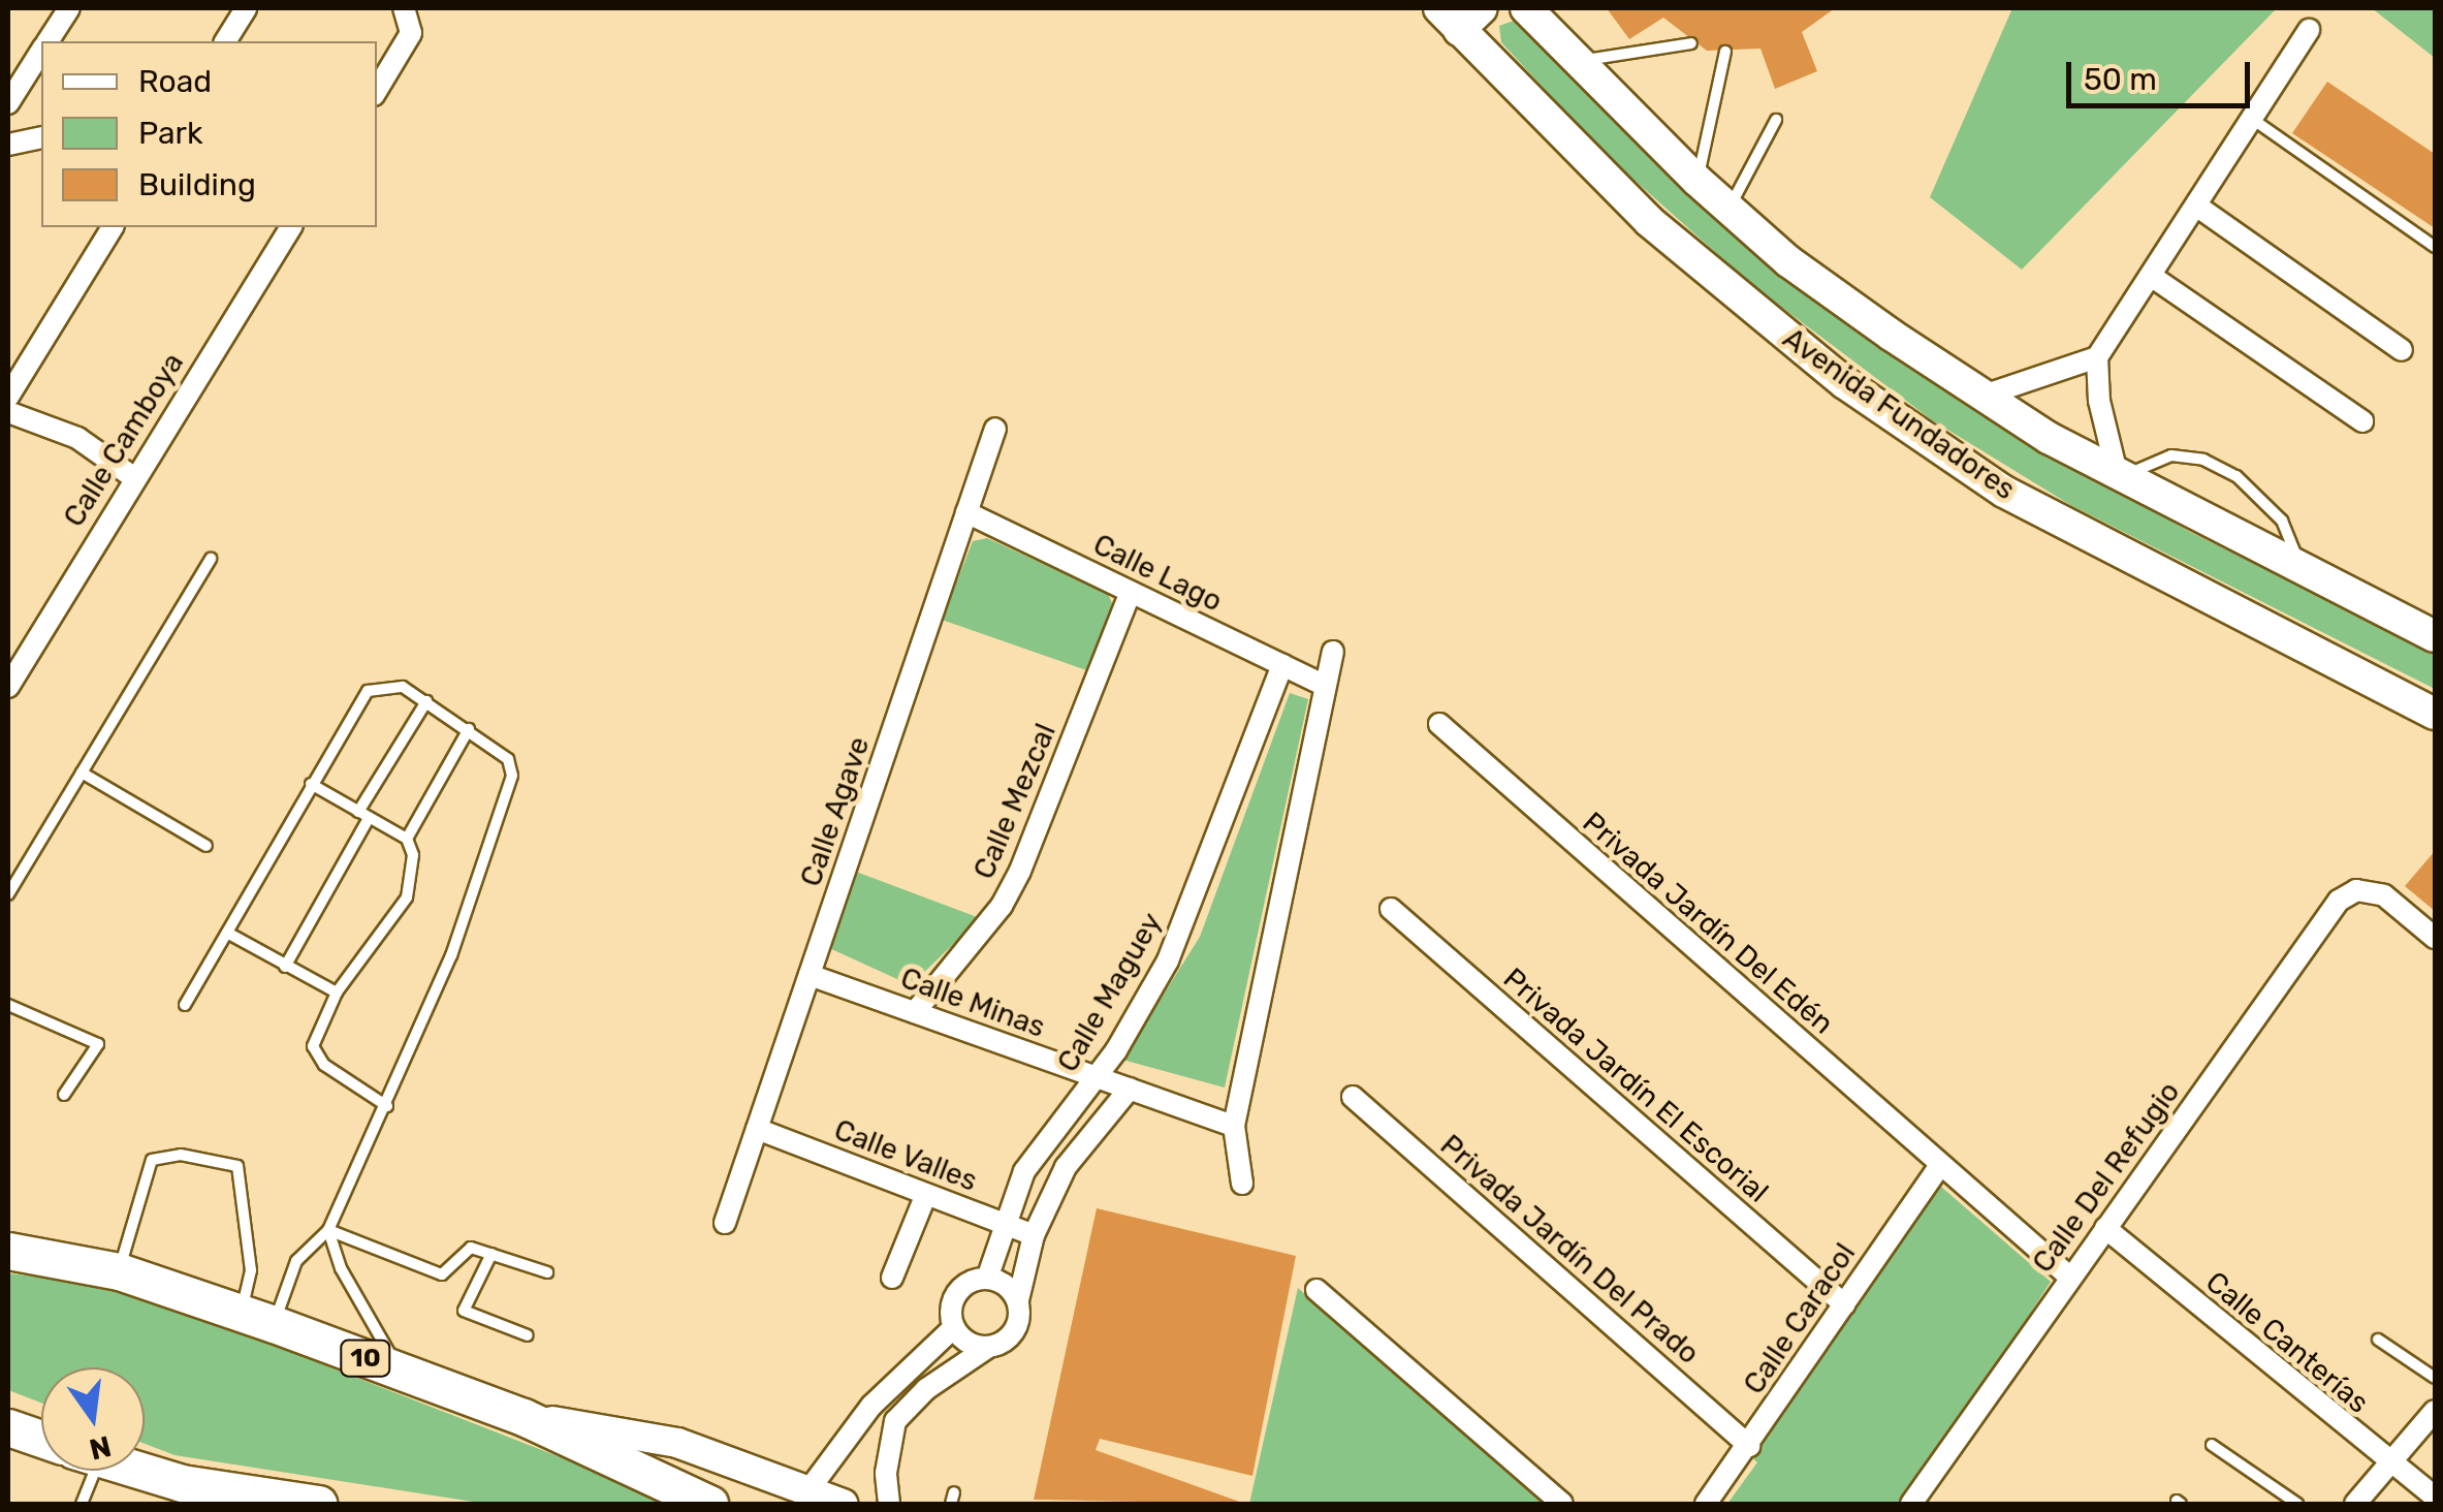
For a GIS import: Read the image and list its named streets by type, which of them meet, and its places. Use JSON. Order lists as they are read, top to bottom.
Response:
{
  "streets": {
    "highway": ["10"],
    "main road": ["Avenida Fundadores"],
    "street": [
      "Calle Camboya",
      "Calle Lago",
      "Calle Mezcal",
      "Calle Agave",
      "Privada Jardín Del Edén",
      "Calle Maguey",
      "Calle Minas",
      "Privada Jardín El Escorial",
      "Calle Valles",
      "Calle Del Refugio",
      "Privada Jardín Del Prado",
      "Calle Caracol",
      "Calle Canterías"
    ]
  },
  "crossings": [
    ["Calle Lago", "Calle Mezcal"],
    ["Calle Lago", "Calle Agave"],
    ["Calle Lago", "Calle Maguey"],
    ["Calle Mezcal", "Calle Minas"],
    ["Calle Agave", "Calle Minas"],
    ["Calle Agave", "Calle Valles"],
    ["Privada Jardín Del Edén", "Calle Del Refugio"],
    ["Privada Jardín Del Edén", "Calle Caracol"],
    ["Calle Maguey", "Calle Minas"],
    ["Calle Maguey", "Calle Valles"],
    ["Privada Jardín El Escorial", "Calle Caracol"],
    ["Calle Del Refugio", "Calle Canterías"],
    ["Privada Jardín Del Prado", "Calle Caracol"]
  ],
  "legend": ["Road", "Park", "Building"],
  "scale_bar": "50 m",
  "north": "bottom"
}
